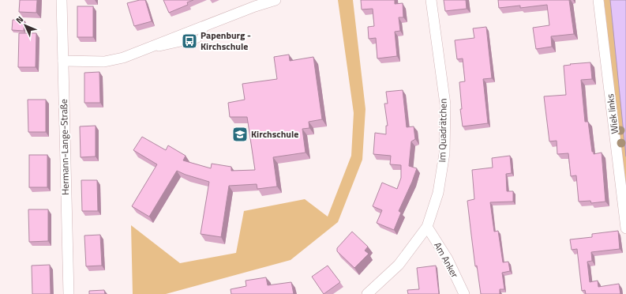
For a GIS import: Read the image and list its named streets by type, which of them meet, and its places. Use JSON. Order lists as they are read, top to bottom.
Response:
{
  "streets": {
    "street": [
      "Wiek links",
      "Im Quadrätchen",
      "Hermann-Lange-Straße",
      "Am Anker"
    ]
  },
  "crossings": [
    ["Im Quadrätchen", "Am Anker"]
  ],
  "places": {
    "bus stop": ["Papenburg - Kirchschule"],
    "school or university": ["Kirchschule"]
  },
  "north": "top left"
}
